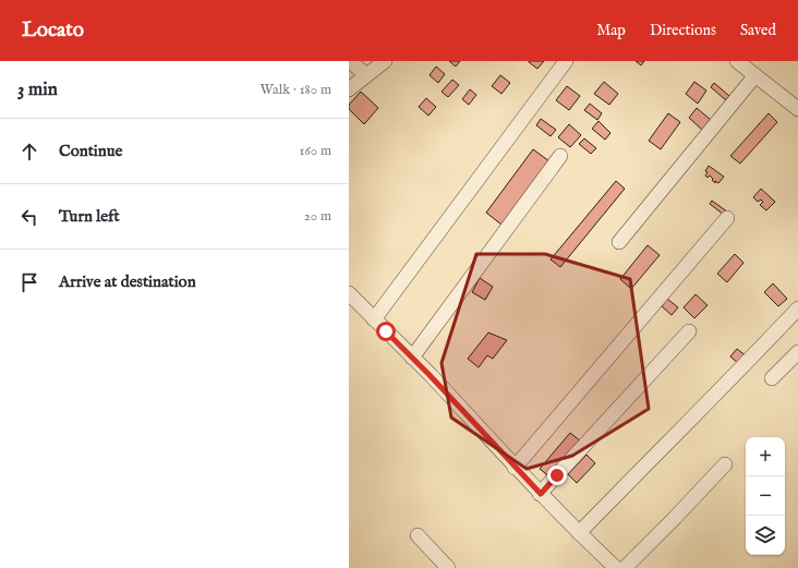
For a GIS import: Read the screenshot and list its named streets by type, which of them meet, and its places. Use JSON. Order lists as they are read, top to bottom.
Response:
{
  "page": {
    "header": "Locato",
    "nav": ["Map", "Directions", "Saved"],
    "heading": ["3 min", "Walk · 180 m"],
    "list": [
      ["Continue", "160 m"],
      ["Turn left", "20 m"],
      "Arrive at destination"
    ],
    "map_buttons": ["+", "−"]
  }
}
